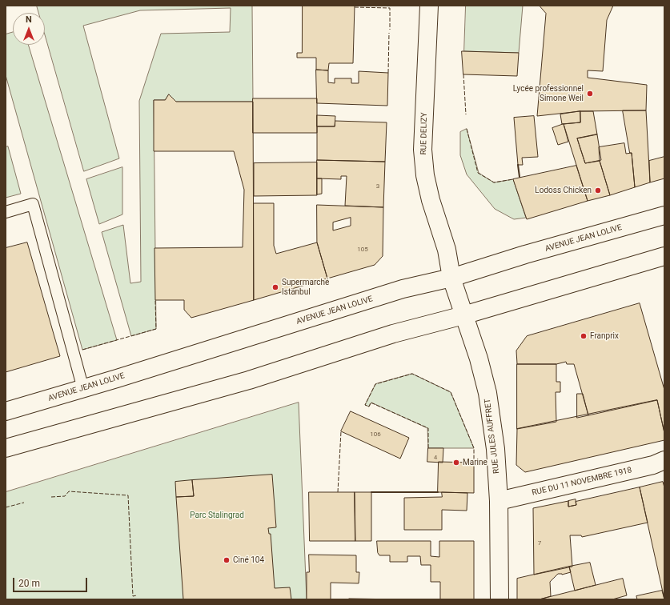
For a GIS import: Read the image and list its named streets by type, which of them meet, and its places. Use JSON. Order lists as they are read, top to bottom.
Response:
{
  "streets": {
    "main road": [
      "RUE DELIZY",
      "AVENUE JEAN LOLIVE",
      "RUE JULES AUFFRET",
      "RUE DU 11 NOVEMBRE 1918"
    ]
  },
  "crossings": [
    ["RUE DELIZY", "AVENUE JEAN LOLIVE"],
    ["RUE DELIZY", "RUE JULES AUFFRET"],
    ["AVENUE JEAN LOLIVE", "RUE JULES AUFFRET"],
    ["RUE JULES AUFFRET", "RUE DU 11 NOVEMBRE 1918"]
  ],
  "parks": ["Parc Stalingrad"],
  "places": [
    "Lycée professionnel Simone Weil",
    "Lodoss Chicken",
    "Supermarché Istanbul",
    "Franprix",
    "Marine",
    "Ciné 104"
  ],
  "house_numbers": [
    "3",
    "105",
    "106",
    "4",
    "7"
  ],
  "scale_bar": "20 m",
  "north": "top"
}
